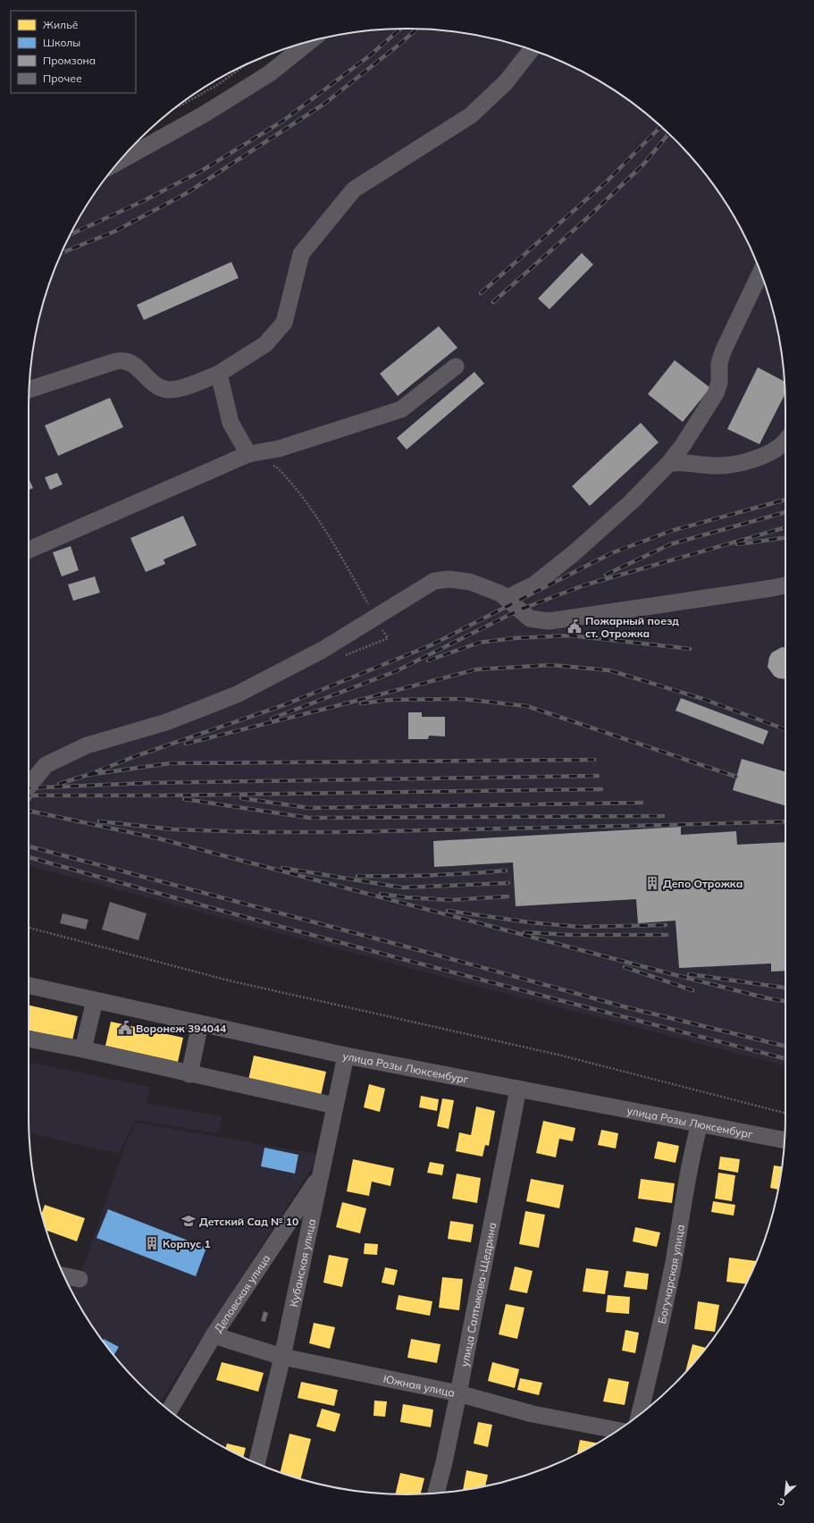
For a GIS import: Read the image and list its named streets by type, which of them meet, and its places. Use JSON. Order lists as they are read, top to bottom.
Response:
{
  "streets": {
    "street": [
      "улица Розы Люксембург",
      "Кубанская улица",
      "Богучарская улица",
      "Деповская улица",
      "улица Салтыкова-Щедрина",
      "Южная улица"
    ]
  },
  "crossings": [
    ["улица Розы Люксембург", "Кубанская улица"],
    ["улица Розы Люксембург", "Богучарская улица"],
    ["улица Розы Люксембург", "улица Салтыкова-Щедрина"],
    ["Кубанская улица", "Деповская улица"],
    ["Кубанская улица", "Южная улица"],
    ["Деповская улица", "Южная улица"],
    ["улица Салтыкова-Щедрина", "Южная улица"]
  ],
  "places": {
    "public building": ["Пожарный поезд ст. Отрожка", "Воронеж 394044"],
    "building": ["Депо Отрожка", "Корпус 1"],
    "school or university": ["Детский Сад № 10"]
  },
  "legend": [
    "Жильё",
    "Школы",
    "Промзона",
    "Прочее"
  ],
  "north": "bottom left"
}
